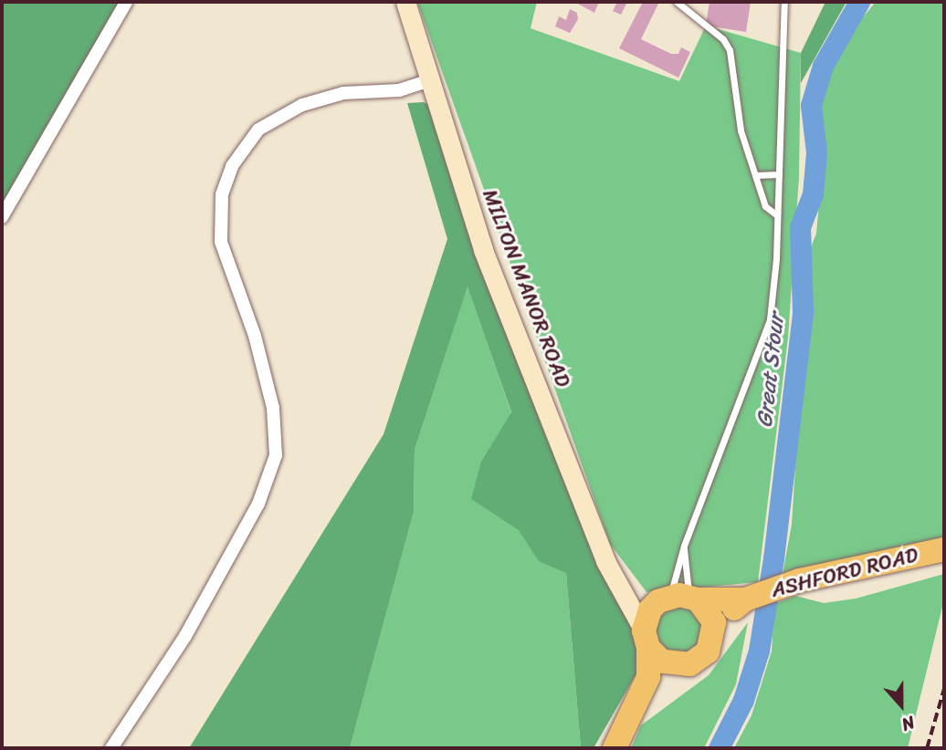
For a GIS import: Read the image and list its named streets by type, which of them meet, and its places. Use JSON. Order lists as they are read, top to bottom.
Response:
{
  "streets": {
    "highway": ["ASHFORD ROAD"],
    "street": ["MILTON MANOR ROAD"]
  },
  "crossings": [
    ["MILTON MANOR ROAD", "ASHFORD ROAD"]
  ],
  "water": ["Great Stour"],
  "north": "bottom"
}
